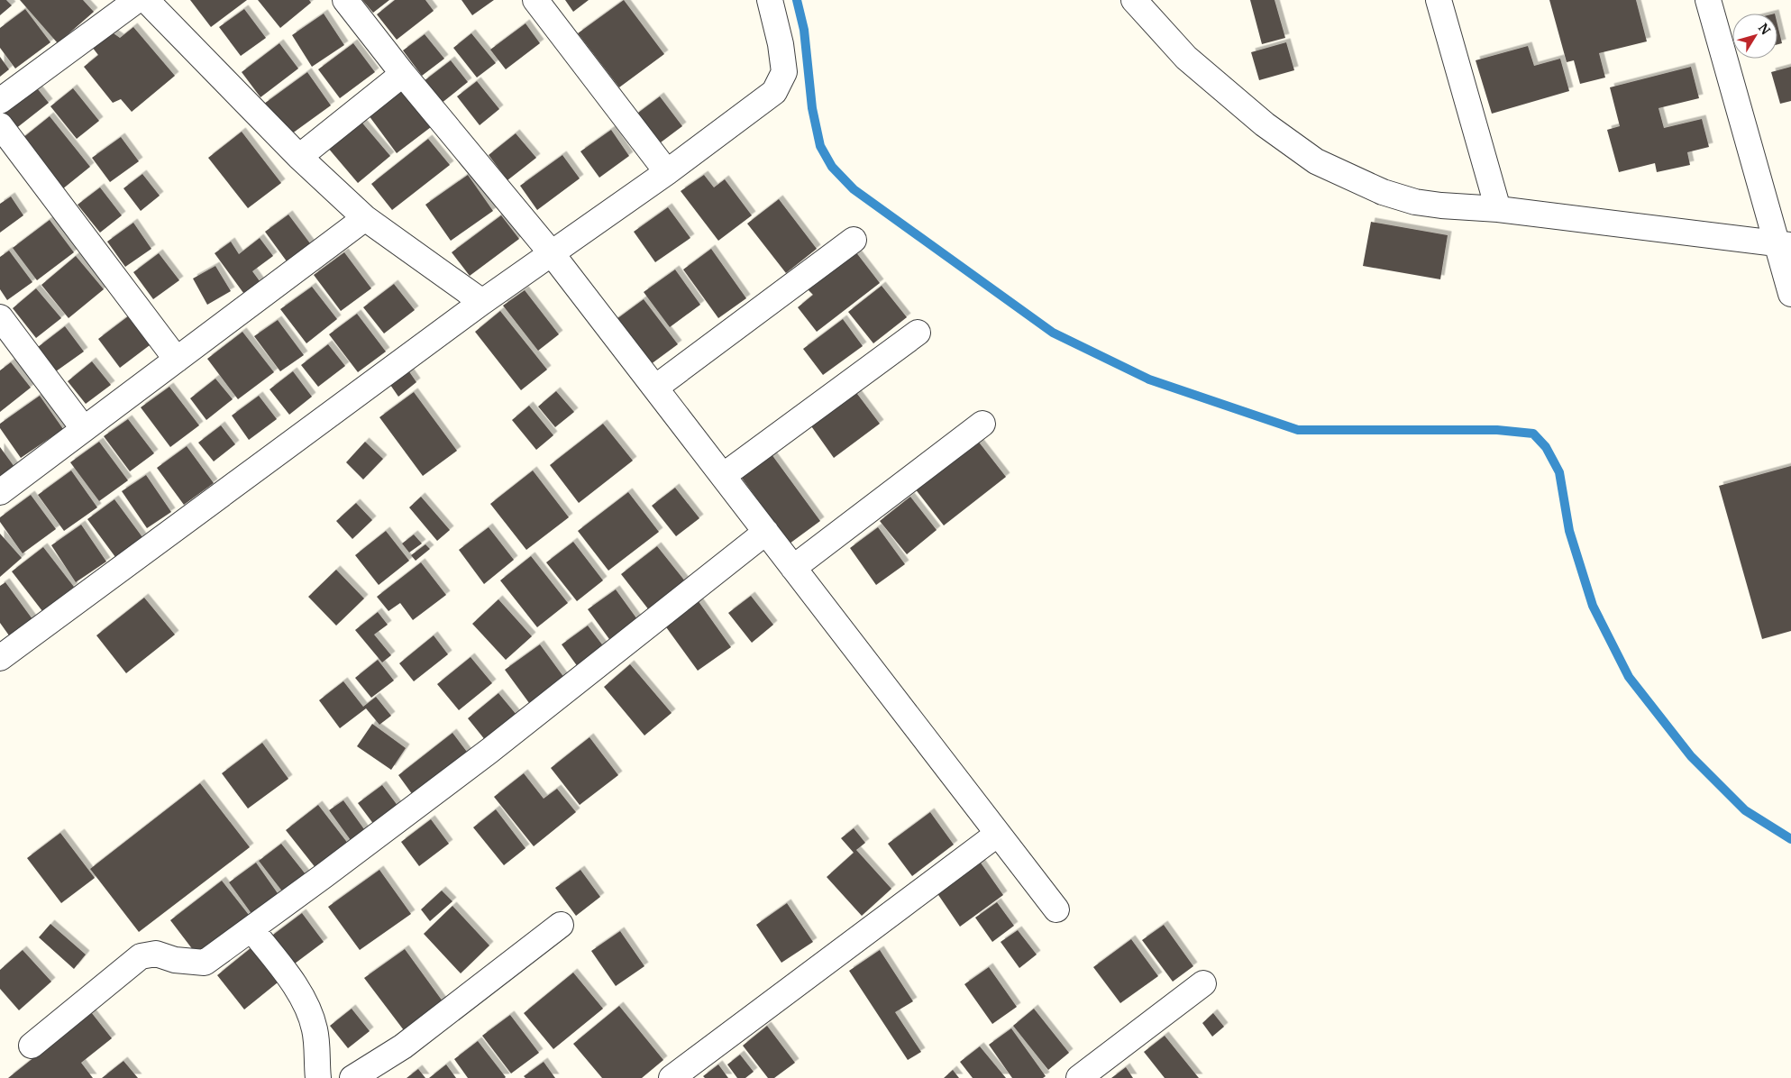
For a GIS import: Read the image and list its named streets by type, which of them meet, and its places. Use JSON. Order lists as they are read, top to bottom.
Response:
{
  "north": "top right"
}
